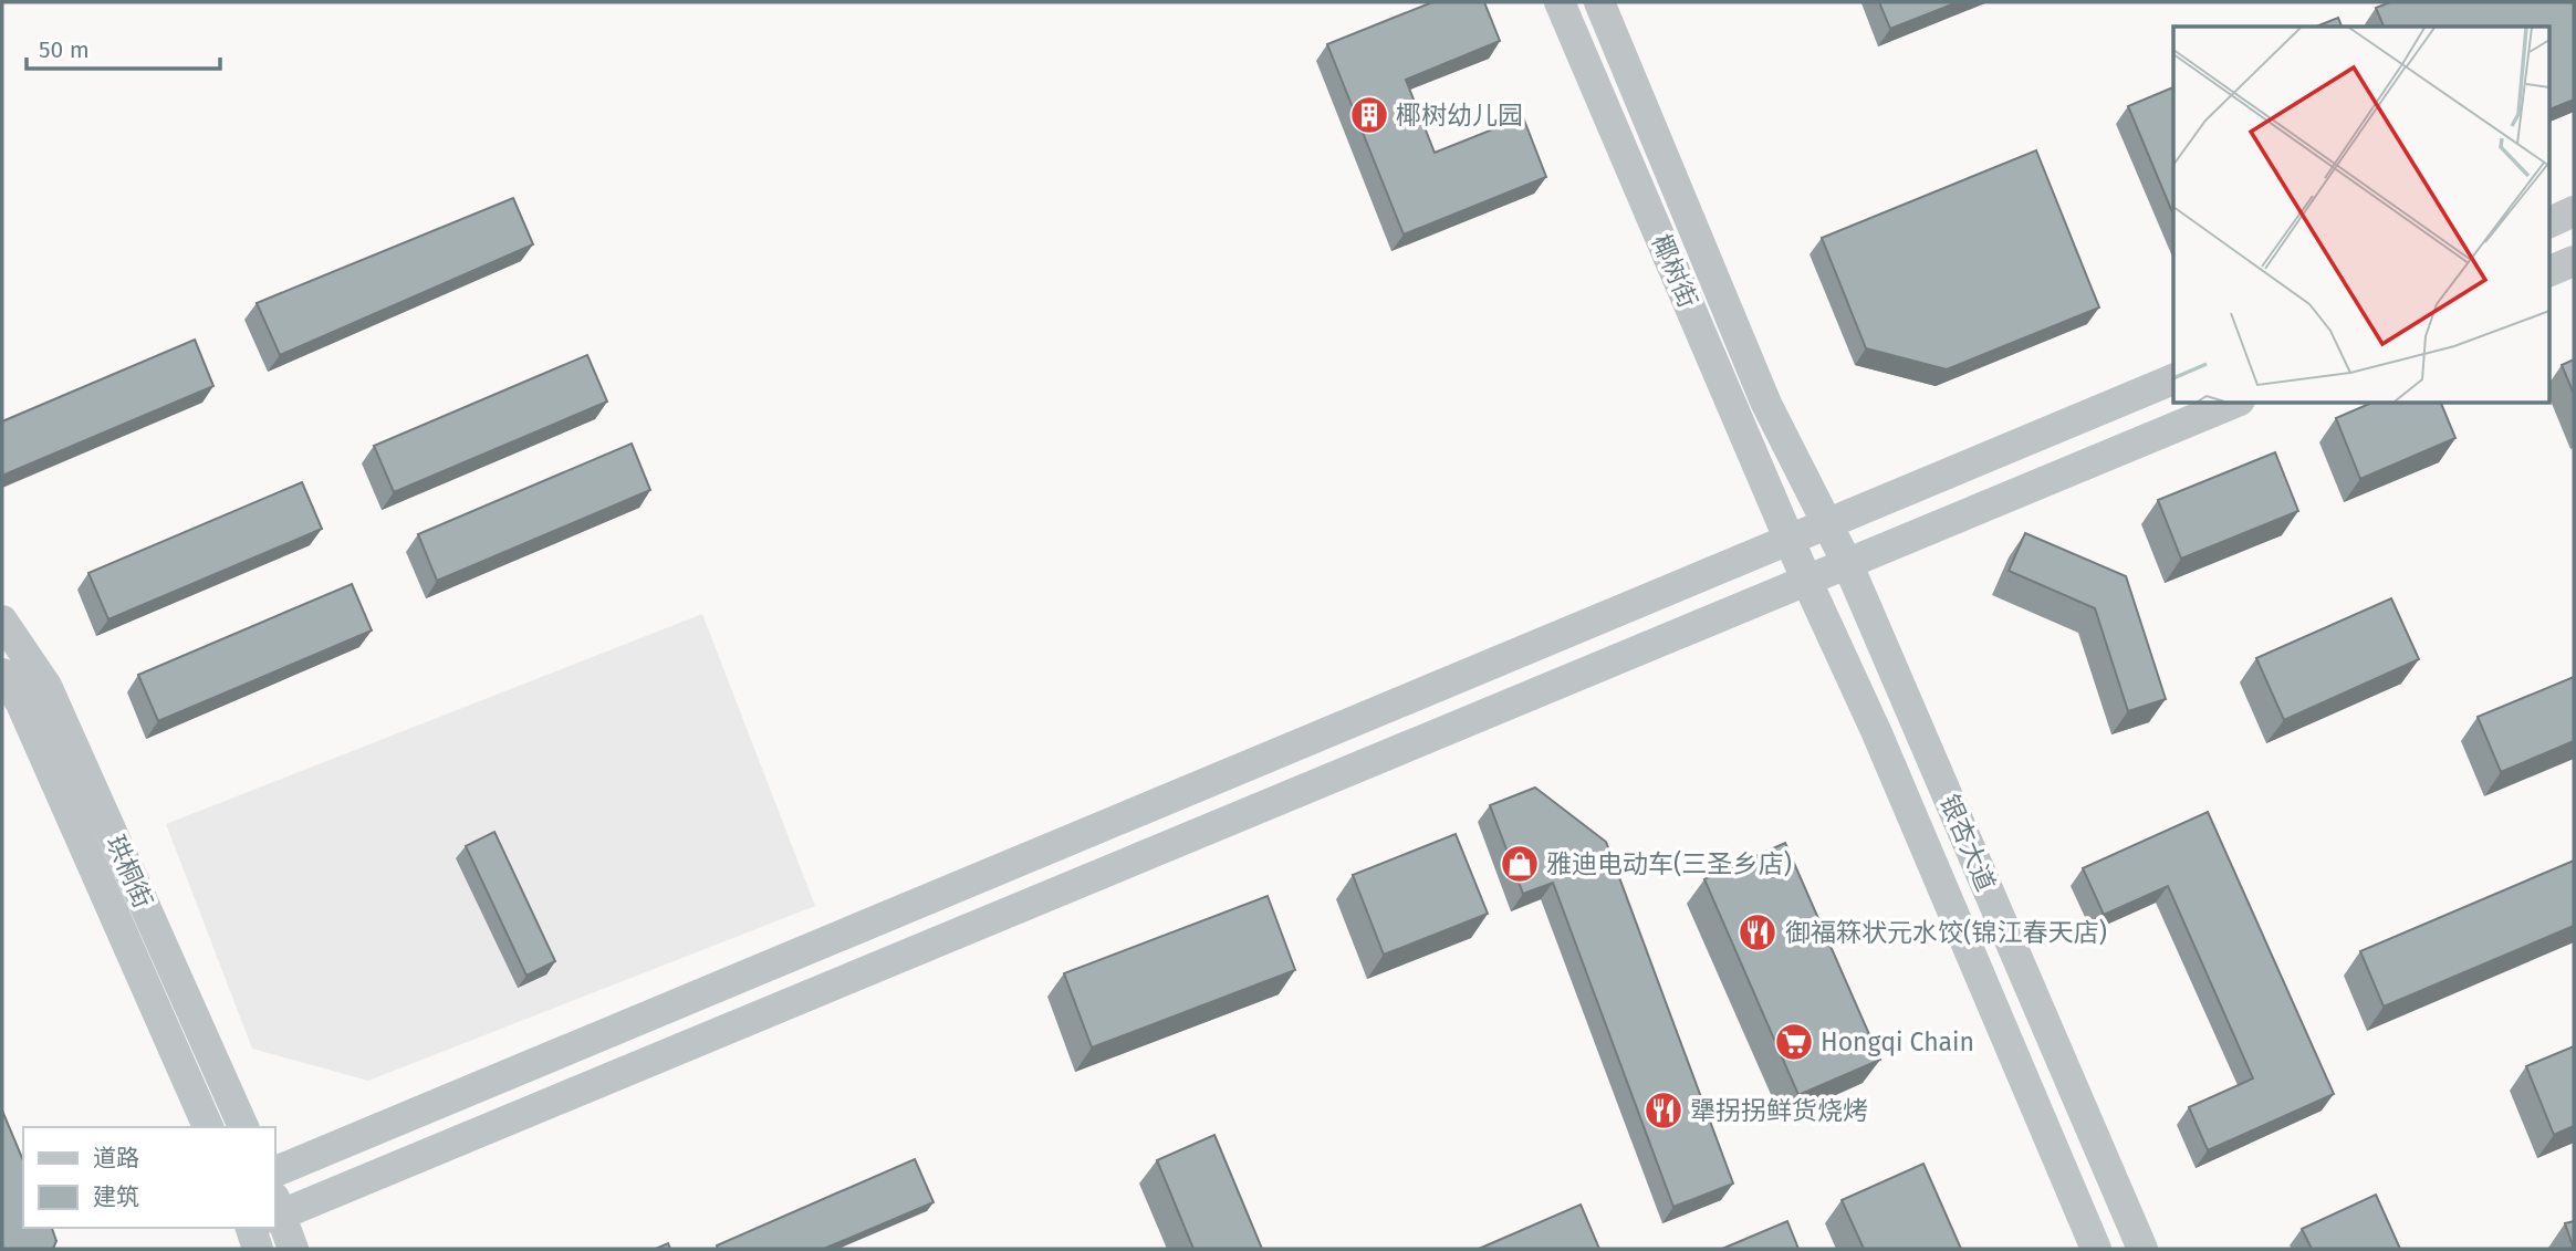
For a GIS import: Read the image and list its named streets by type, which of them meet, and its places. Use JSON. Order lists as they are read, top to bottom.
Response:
{
  "streets": {
    "street": ["椰树街", "银杏大道", "珙桐街"]
  },
  "crossings": [
    ["椰树街", "银杏大道"]
  ],
  "places": {
    "building": ["椰树幼儿园"],
    "shop": ["雅迪电动车(三圣乡店)"],
    "restaurant": ["御福箖状元水饺(锦江春天店)", "犟拐拐鲜货烧烤"],
    "supermarket": ["Hongqi Chain"]
  },
  "legend": ["道路", "建筑"],
  "scale_bar": "50 m"
}
